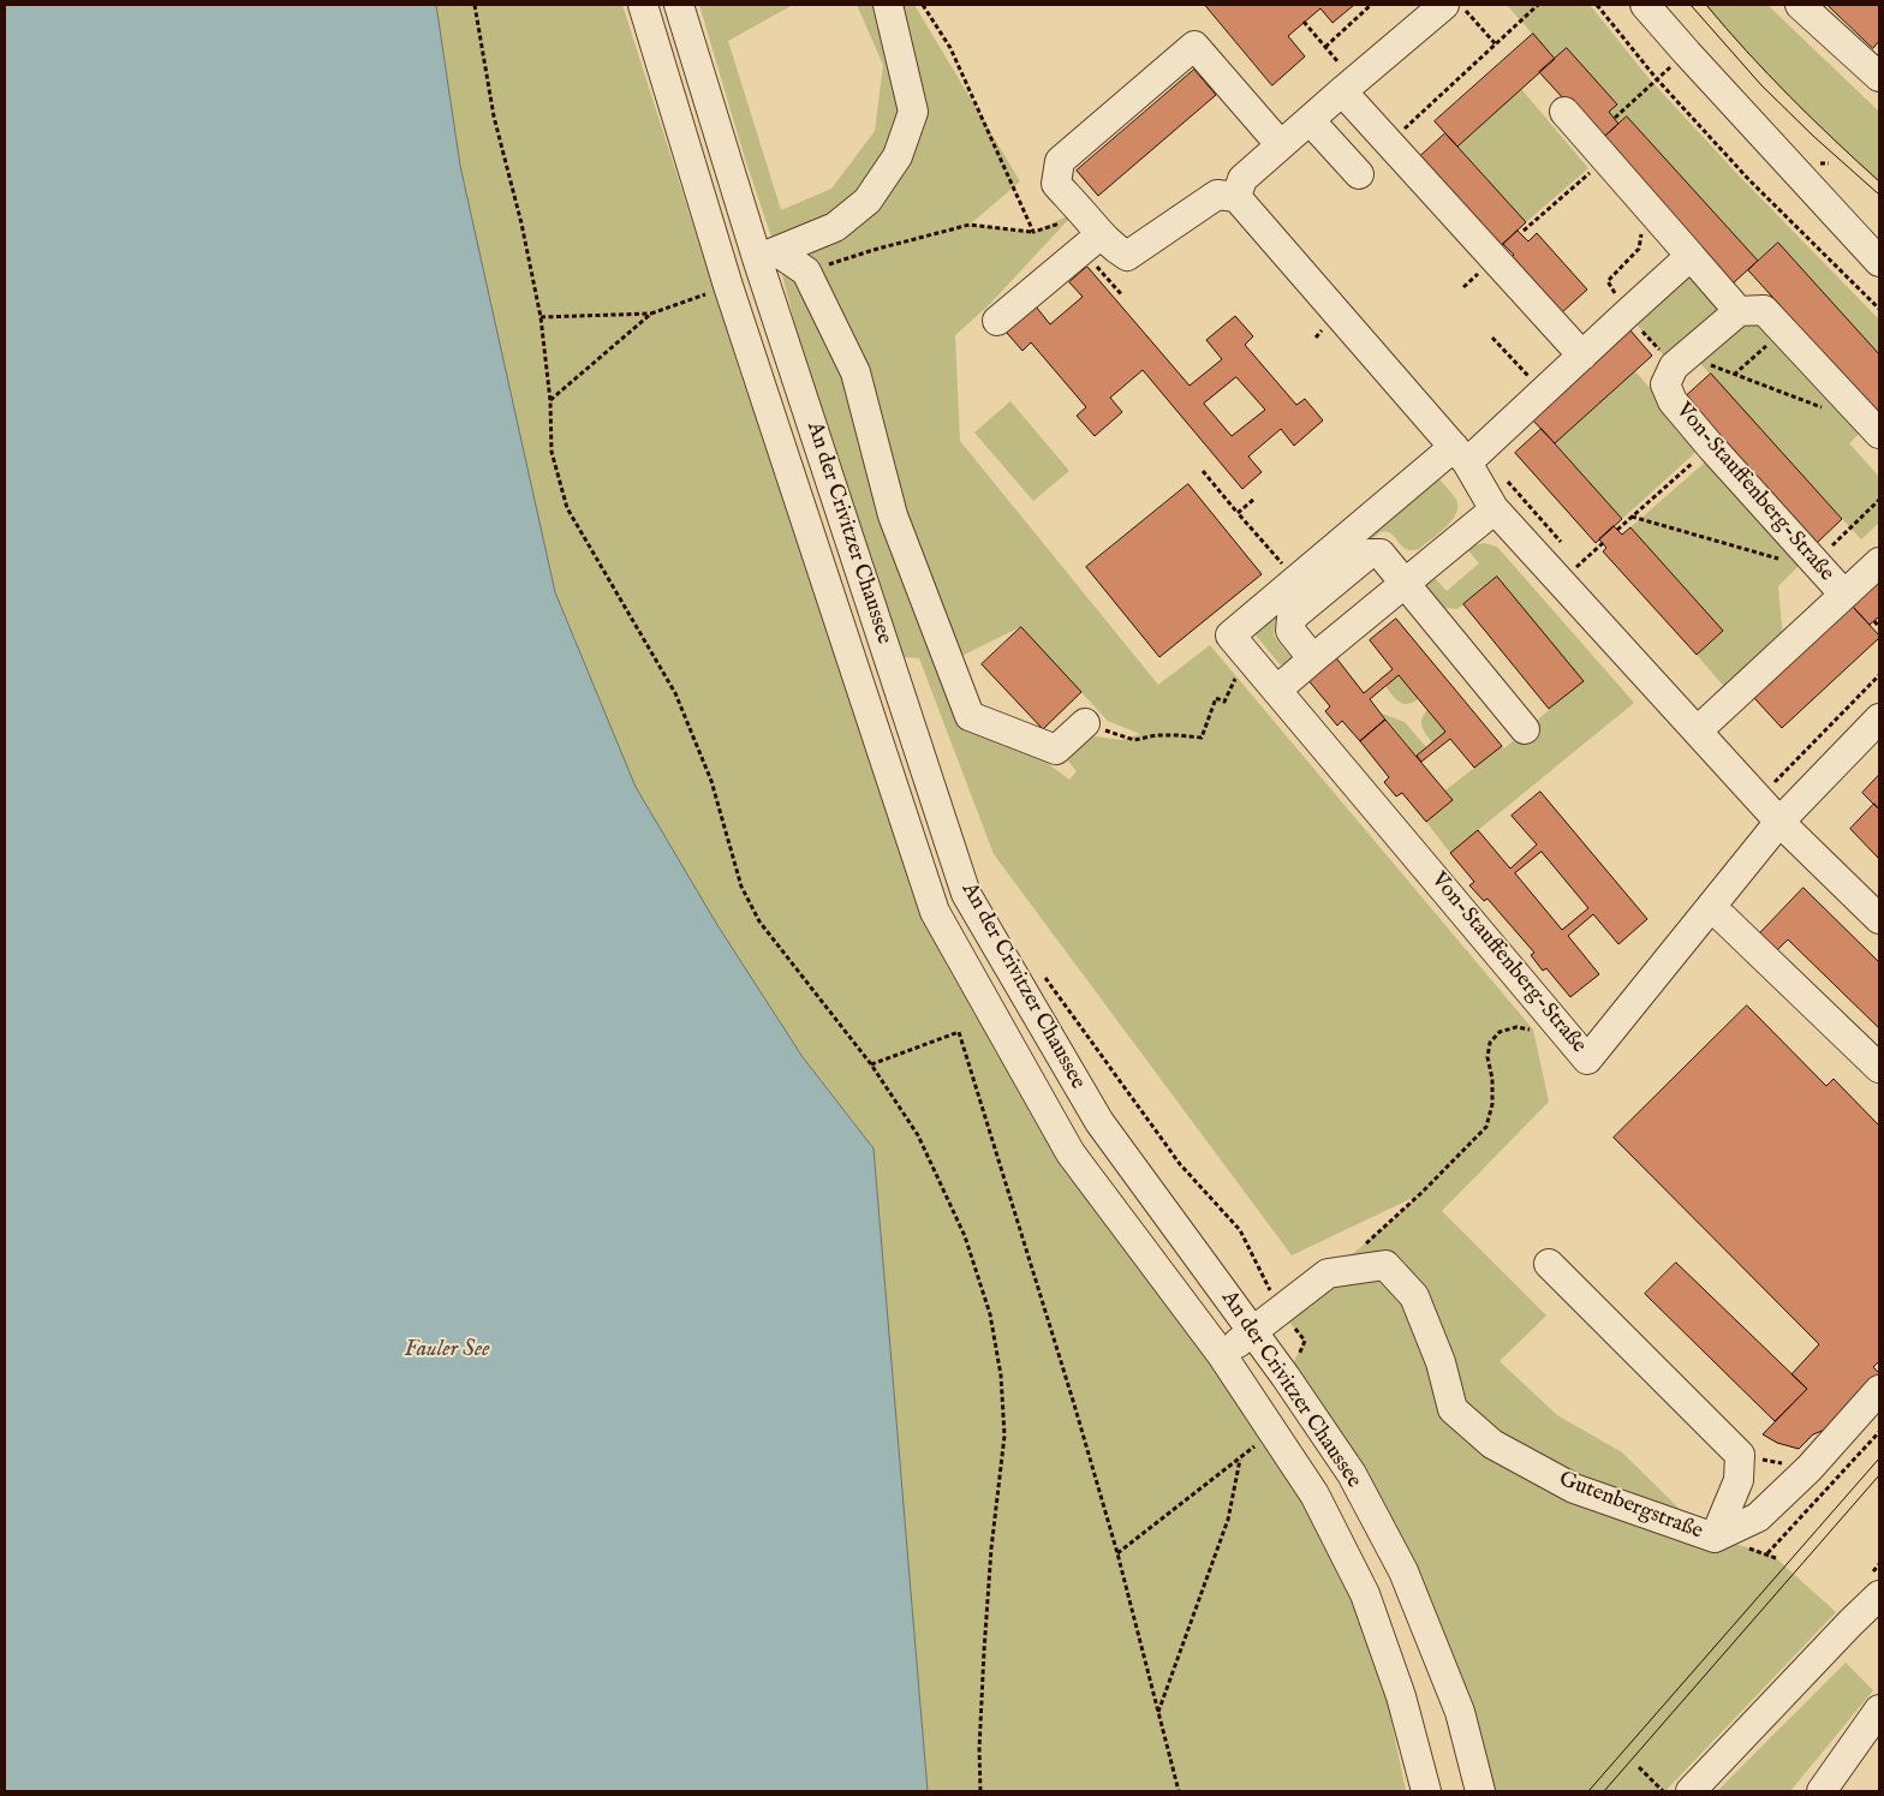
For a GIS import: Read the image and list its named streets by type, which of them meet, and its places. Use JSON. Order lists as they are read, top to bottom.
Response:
{
  "streets": {
    "street": ["Von-Stauffenberg-Straße", "An der Crivitzer Chaussee", "Gutenbergstraße"]
  },
  "crossings": [
    ["An der Crivitzer Chaussee", "Gutenbergstraße"]
  ],
  "water": ["Fauler See"]
}
